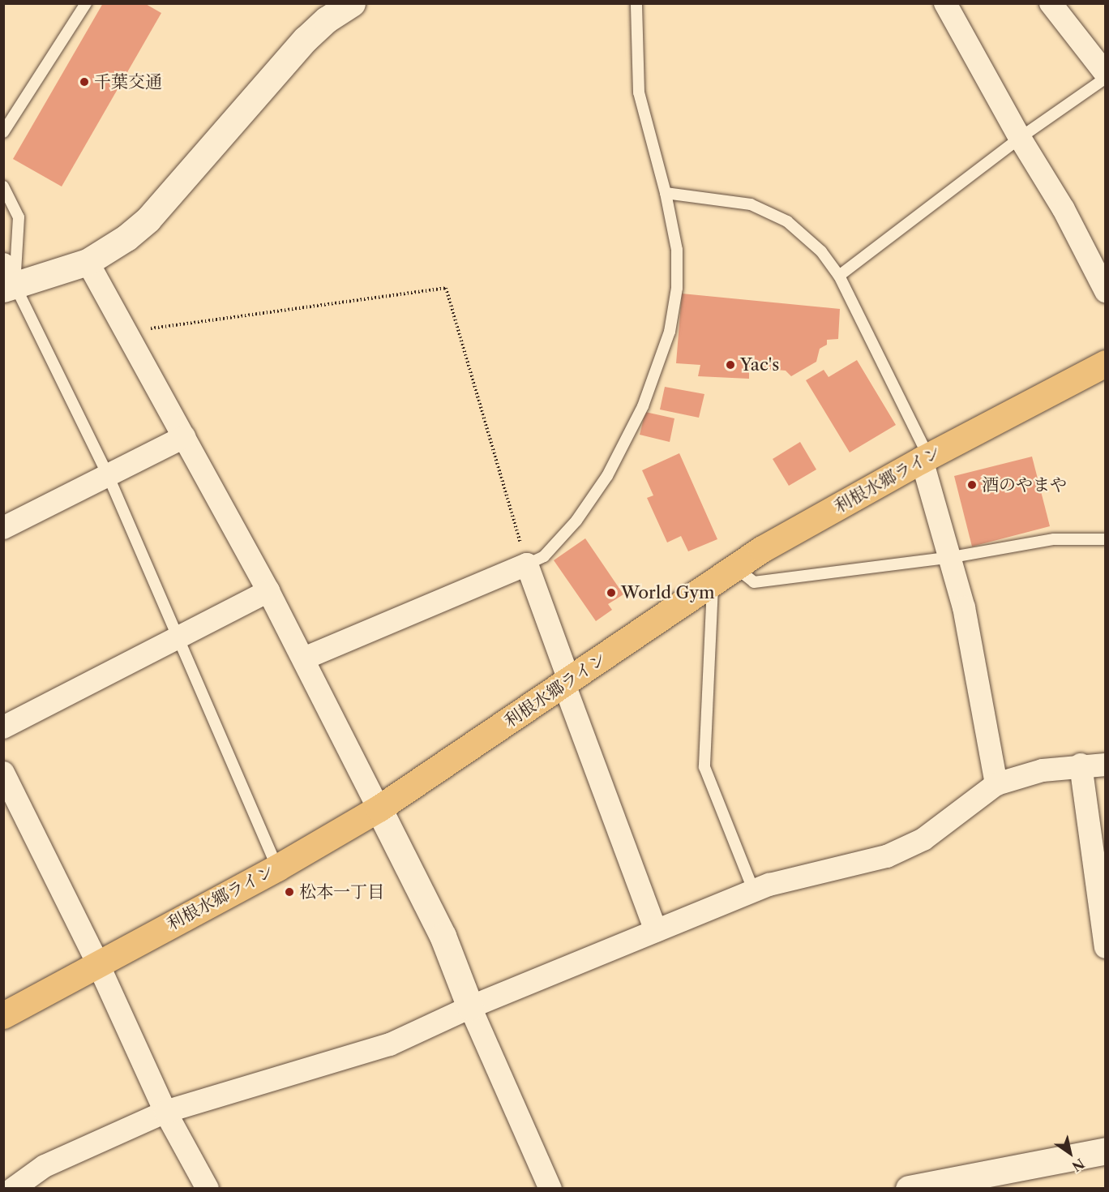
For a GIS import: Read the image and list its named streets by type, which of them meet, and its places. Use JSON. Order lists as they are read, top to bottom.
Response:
{
  "streets": {
    "highway": ["利根水郷ライン"]
  },
  "places": [
    "千葉交通",
    "Yac's",
    "酒のやまや",
    "World Gym",
    "松本一丁目"
  ],
  "north": "bottom right"
}
